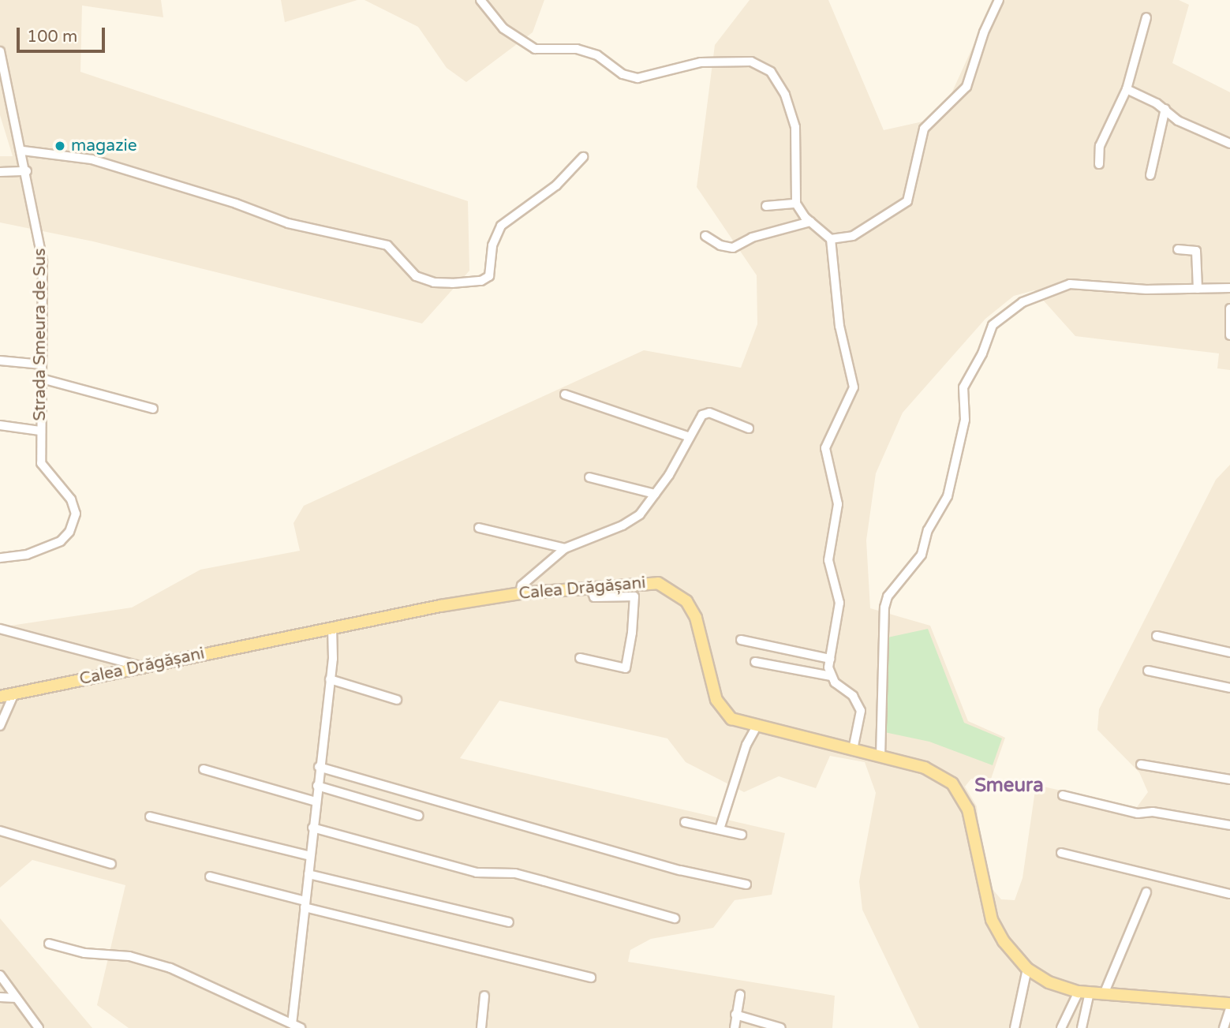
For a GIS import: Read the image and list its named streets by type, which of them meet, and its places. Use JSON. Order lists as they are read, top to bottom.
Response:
{
  "streets": {
    "main road": ["Calea Drăgășani"],
    "street": ["Strada Smeura de Sus"]
  },
  "districts": ["Smeura"],
  "places": ["magazie"],
  "scale_bar": "100 m"
}
